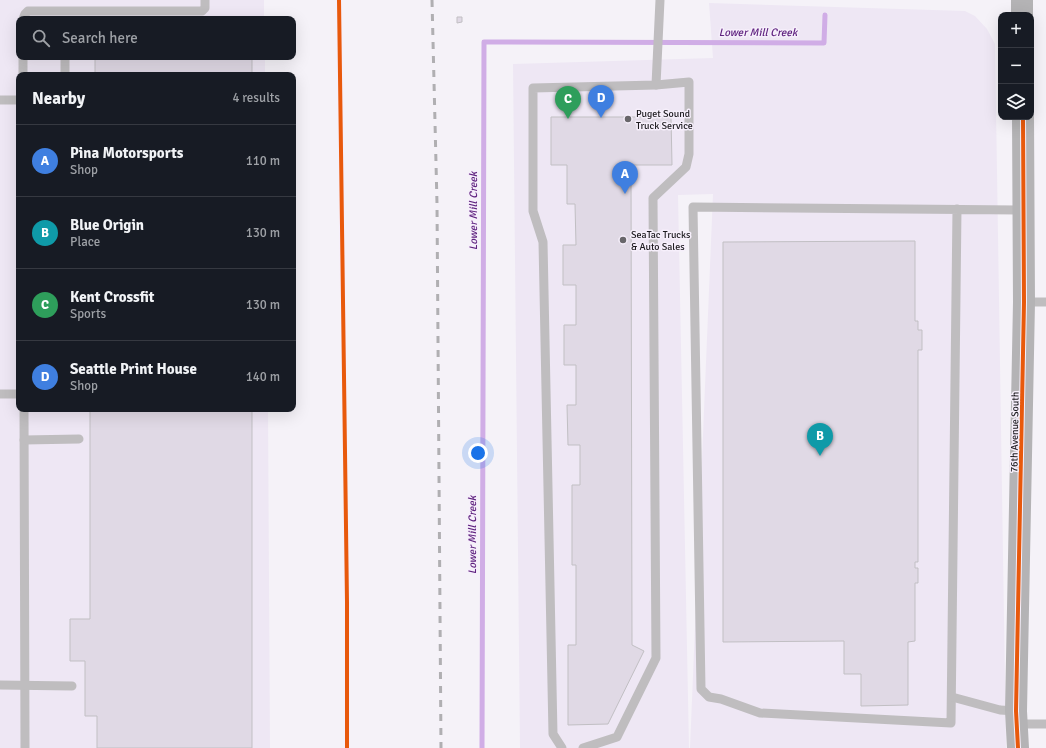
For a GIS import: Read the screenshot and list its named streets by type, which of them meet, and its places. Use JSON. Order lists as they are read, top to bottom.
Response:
{
  "streets": {
    "street": ["76th Avenue South"]
  },
  "water": ["Lower Mill Creek"],
  "places": ["Puget Sound Truck Service", "SeaTac Trucks & Auto Sales"],
  "page": {
    "map_buttons": ["+", "−"],
    "search": "Search here",
    "heading": ["Nearby", "4 results"],
    "pins": [
      "D",
      "C",
      "A",
      "B"
    ],
    "list": [
      {
        "mark": "A",
        "name": "Pina Motorsports",
        "note": "Shop",
        "value": "110 m"
      },
      {
        "mark": "B",
        "name": "Blue Origin",
        "note": "Place",
        "value": "130 m"
      },
      {
        "mark": "C",
        "name": "Kent Crossfit",
        "note": "Sports",
        "value": "130 m"
      },
      {
        "mark": "D",
        "name": "Seattle Print House",
        "note": "Shop",
        "value": "140 m"
      }
    ]
  }
}
